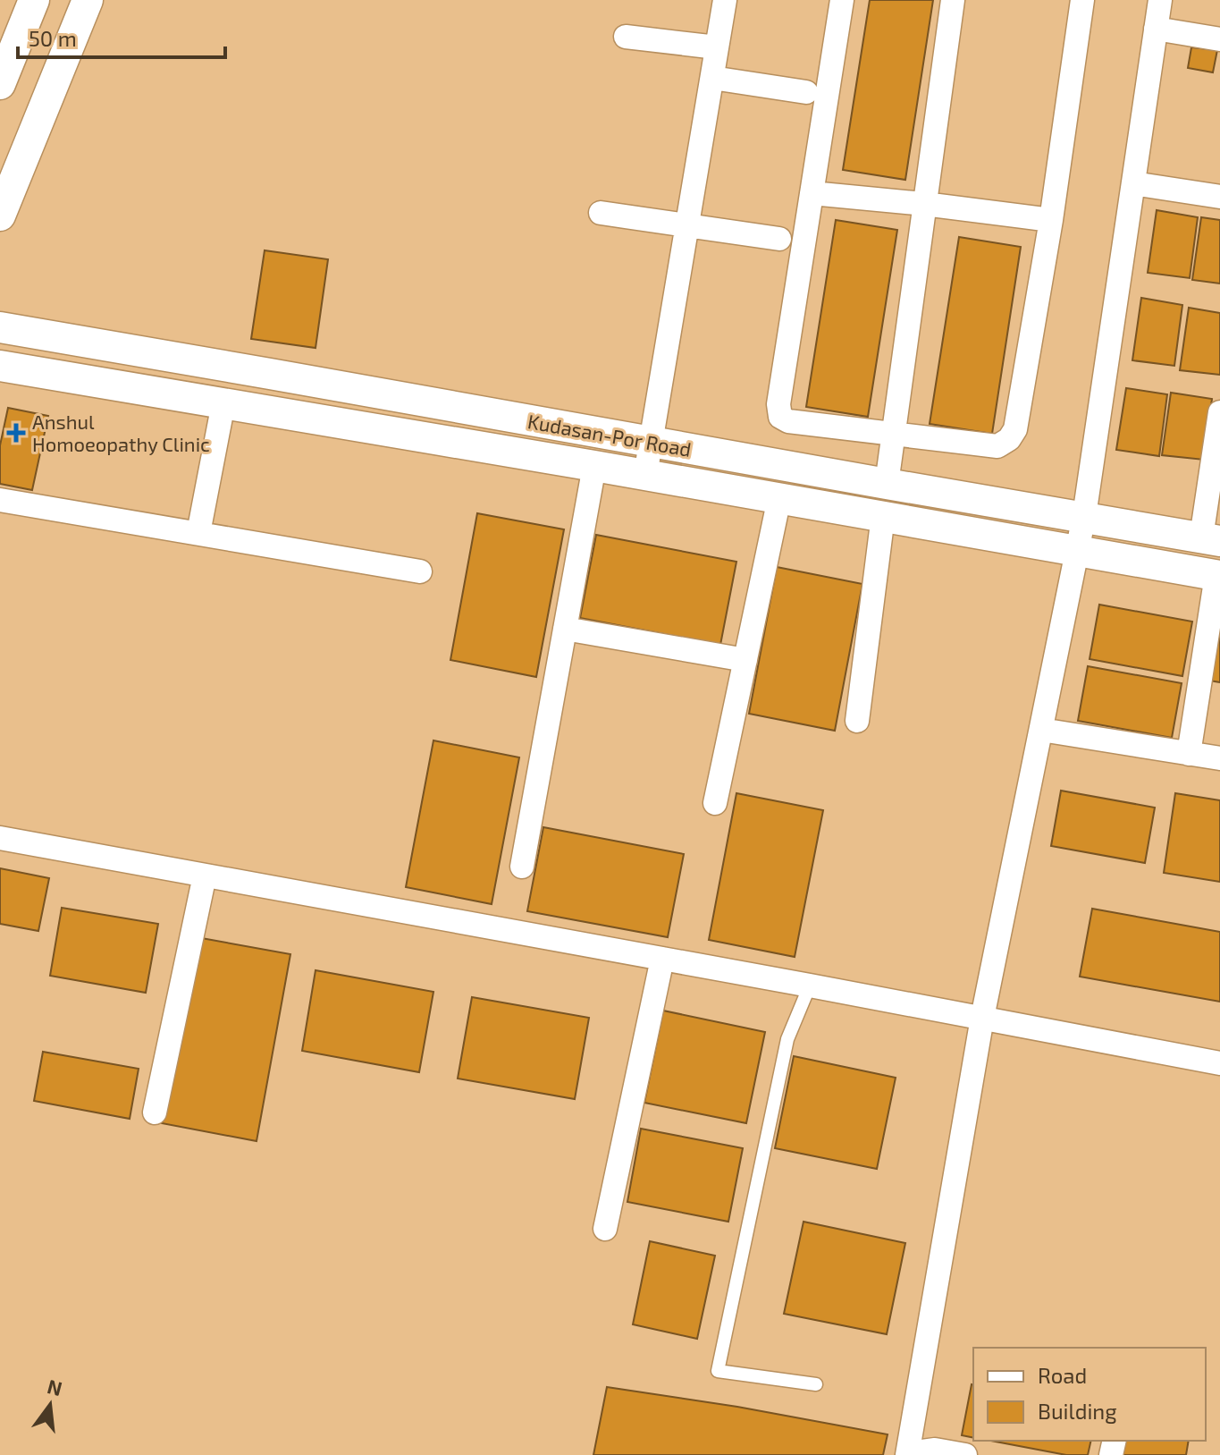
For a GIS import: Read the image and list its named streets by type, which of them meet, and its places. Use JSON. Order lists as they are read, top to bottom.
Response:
{
  "streets": {
    "street": ["Kudasan-Por Road"]
  },
  "places": {
    "health": ["Anshul Homoeopathy Clinic"]
  },
  "legend": ["Road", "Building"],
  "scale_bar": "50 m",
  "north": "top"
}
